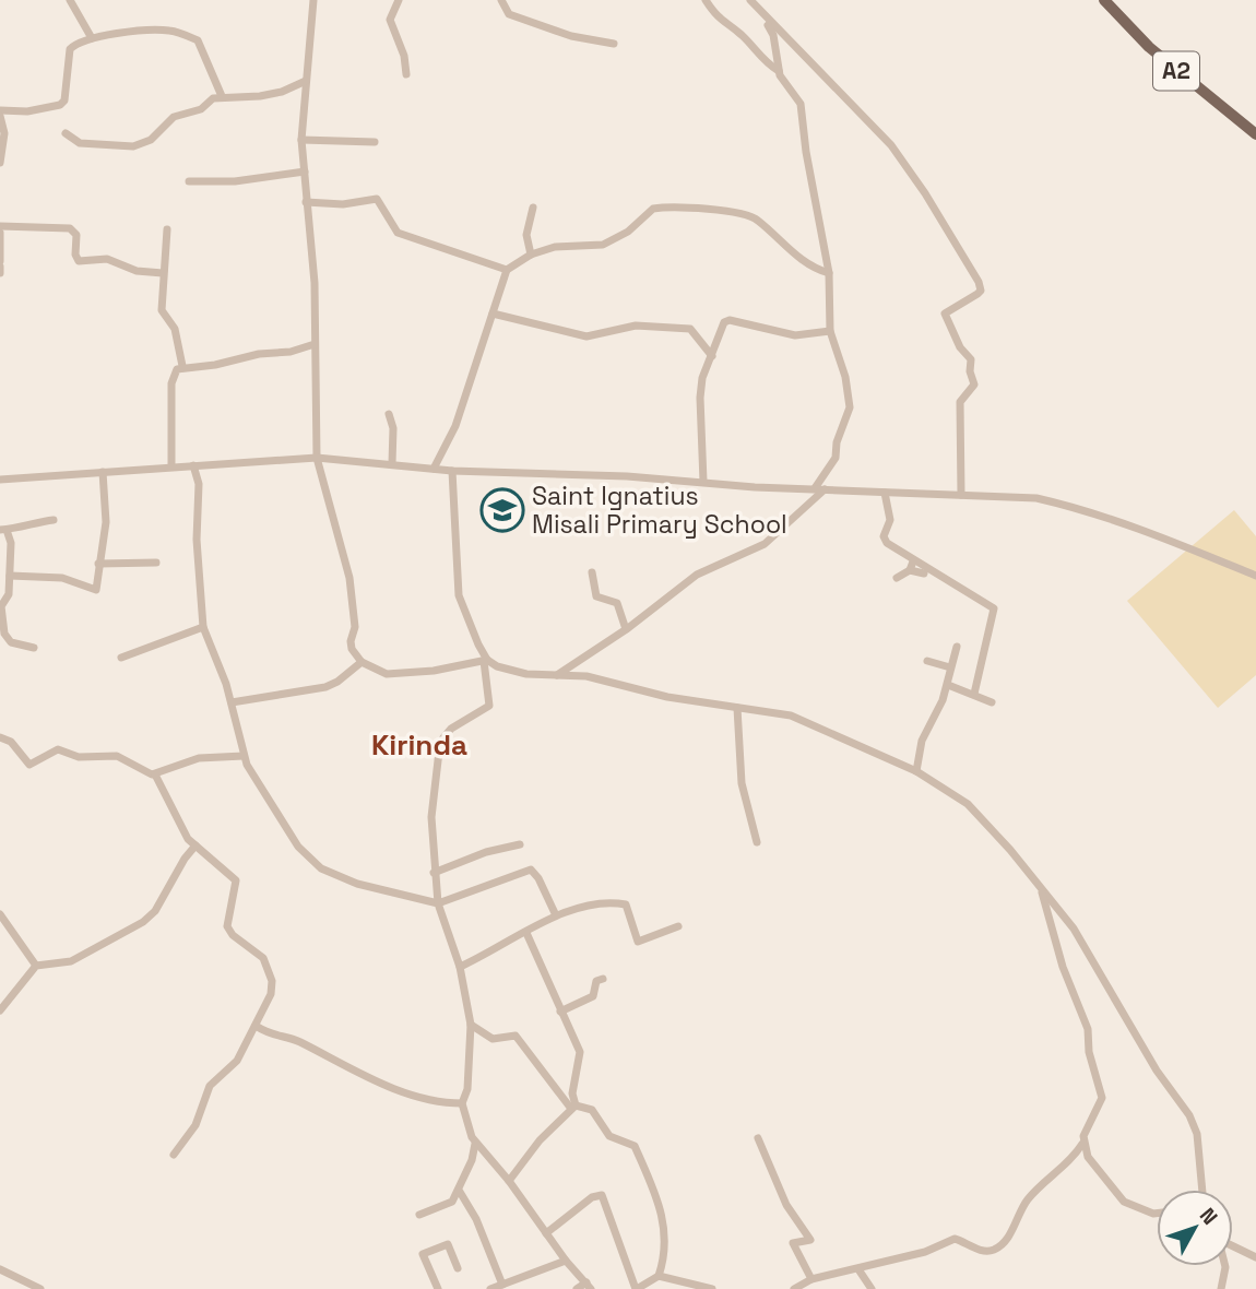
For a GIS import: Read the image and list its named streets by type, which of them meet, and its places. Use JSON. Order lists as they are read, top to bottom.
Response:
{
  "streets": {
    "main road": ["A2"]
  },
  "districts": ["Kirinda"],
  "places": {
    "school or university": ["Saint Ignatius Misali Primary School"]
  },
  "north": "top right"
}
